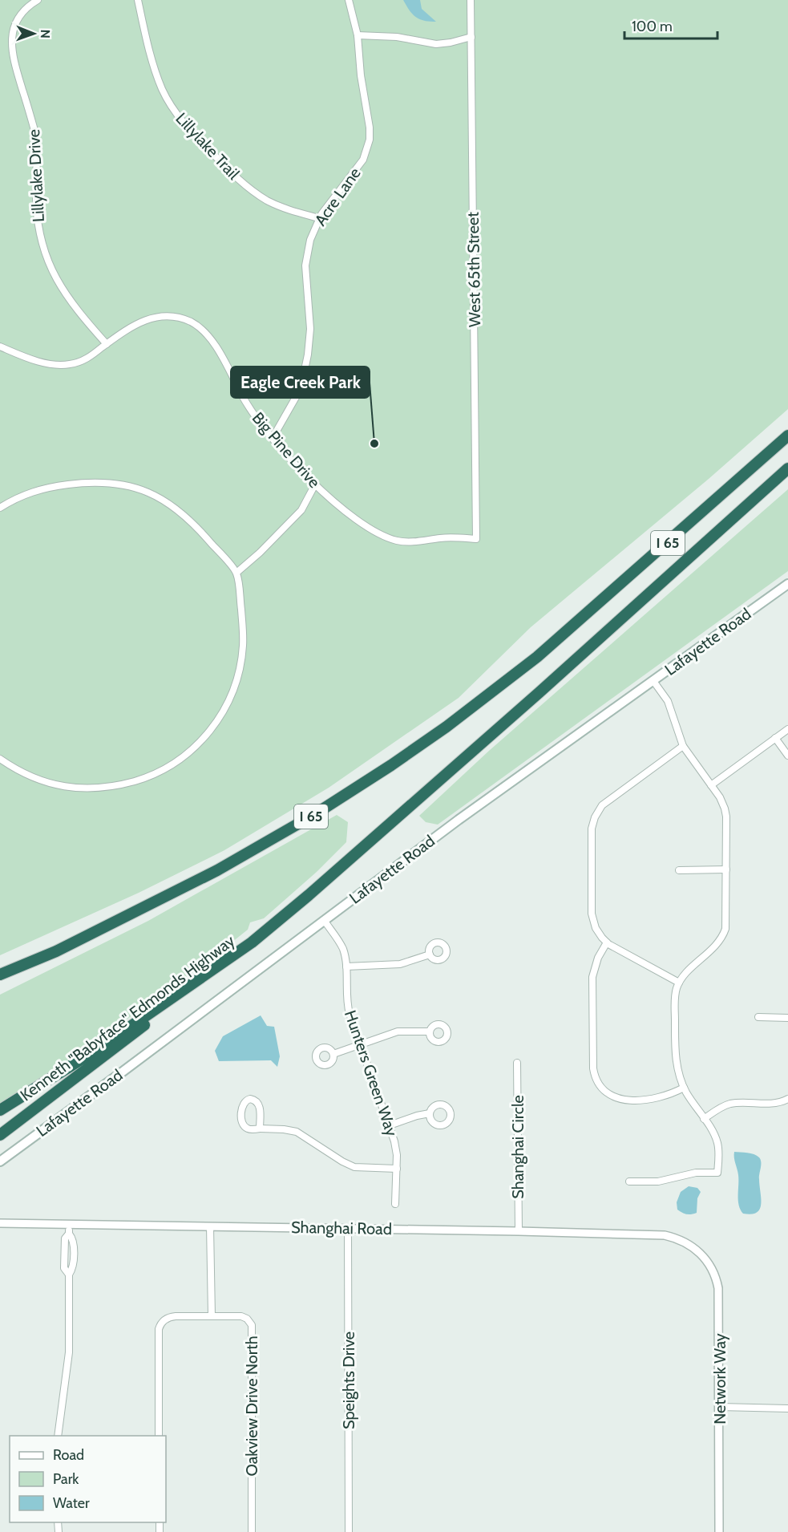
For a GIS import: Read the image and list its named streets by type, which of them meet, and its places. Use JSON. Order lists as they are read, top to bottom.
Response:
{
  "streets": {
    "highway": ["I 65", "Kenneth \"Babyface\" Edmonds Highway"],
    "main road": ["Lafayette Road"],
    "street": [
      "Lillylake Trail",
      "Lillylake Drive",
      "Acre Lane",
      "West 65th Street",
      "Big Pine Drive",
      "Hunters Green Way",
      "Shanghai Circle",
      "Shanghai Road",
      "Network Way",
      "Speights Drive",
      "Oakview Drive North"
    ]
  },
  "crossings": [
    ["Lillylake Trail", "Acre Lane"],
    ["Lillylake Drive", "Big Pine Drive"],
    ["Acre Lane", "Big Pine Drive"],
    ["West 65th Street", "Big Pine Drive"],
    ["I 65", "Kenneth \"Babyface\" Edmonds Highway"],
    ["Lafayette Road", "Hunters Green Way"],
    ["Shanghai Circle", "Shanghai Road"],
    ["Shanghai Road", "Network Way"],
    ["Shanghai Road", "Speights Drive"]
  ],
  "places": ["Eagle Creek Park"],
  "legend": ["Road", "Park", "Water"],
  "scale_bar": "100 m",
  "north": "right"
}
